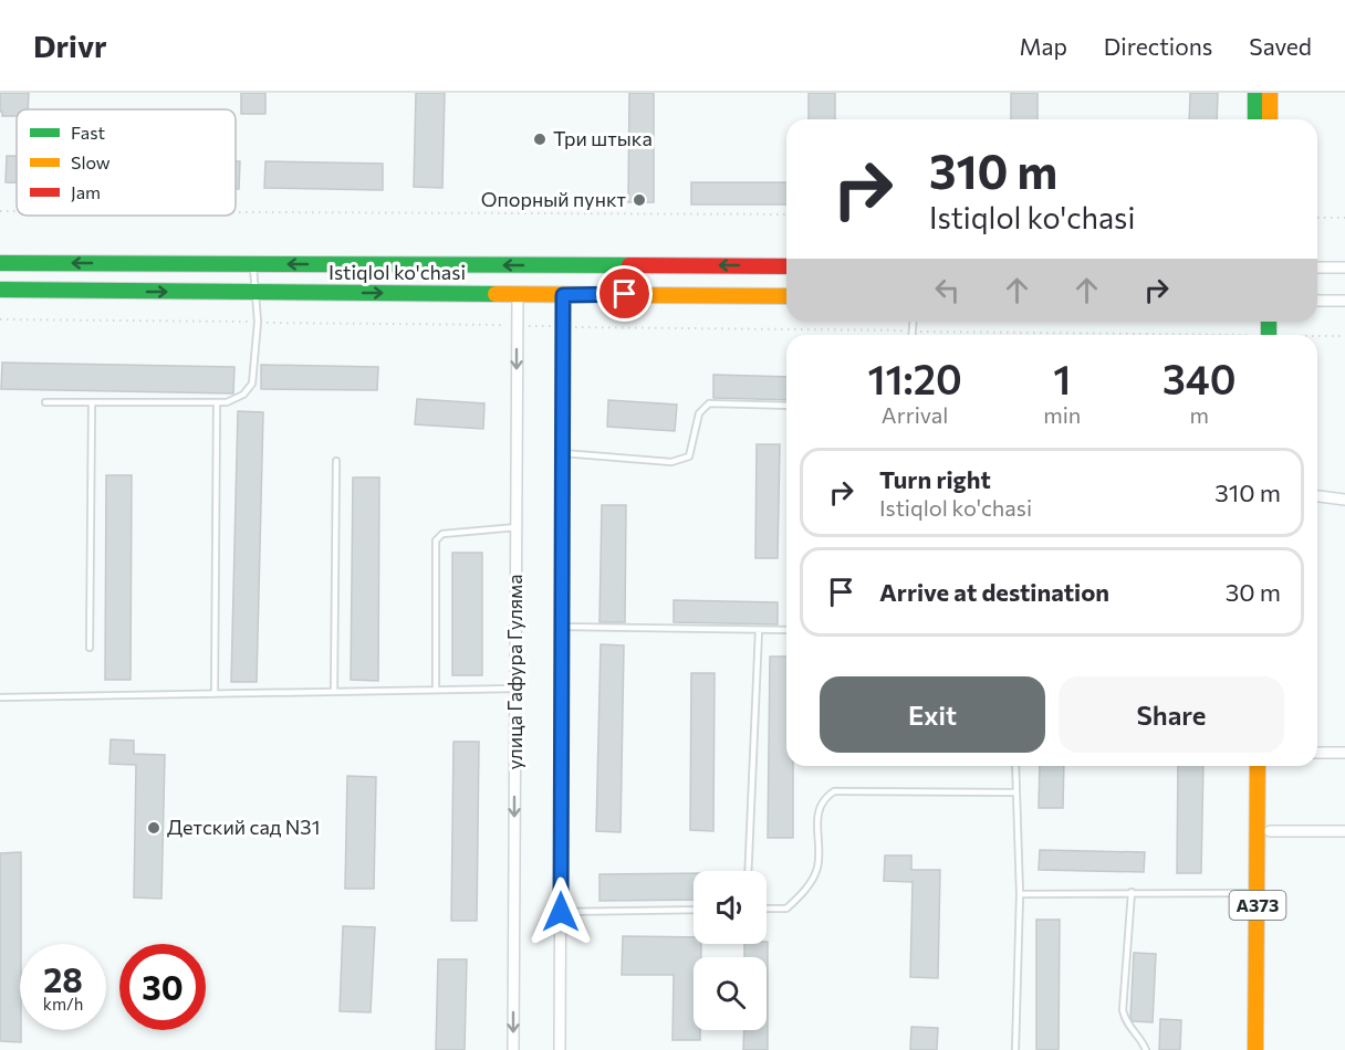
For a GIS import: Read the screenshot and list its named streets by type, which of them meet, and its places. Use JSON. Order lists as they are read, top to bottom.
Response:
{
  "streets": {
    "main road": ["Istiqlol ko'chasi", "A373"],
    "street": ["улица Гафура Гуляма"]
  },
  "crossings": [
    ["Istiqlol ko'chasi", "улица Гафура Гуляма"]
  ],
  "places": ["Три штыка", "Опорный пункт", "Детский сад N31"],
  "legend": ["Fast", "Slow", "Jam"],
  "page": {
    "header": "Drivr",
    "nav": ["Map", "Directions", "Saved"],
    "turn": ["310 m", "Istiqlol ko'chasi"],
    "eta": [
      "11:20",
      "Arrival",
      "1",
      "min",
      "340",
      "m"
    ],
    "list": [
      {
        "name": "Turn right",
        "note": "Istiqlol ko'chasi",
        "value": "310 m"
      },
      {
        "name": "Arrive at destination",
        "value": "30 m"
      }
    ],
    "buttons": ["Exit", "Share"],
    "speed": "28 km/h",
    "limit": "30"
  }
}
